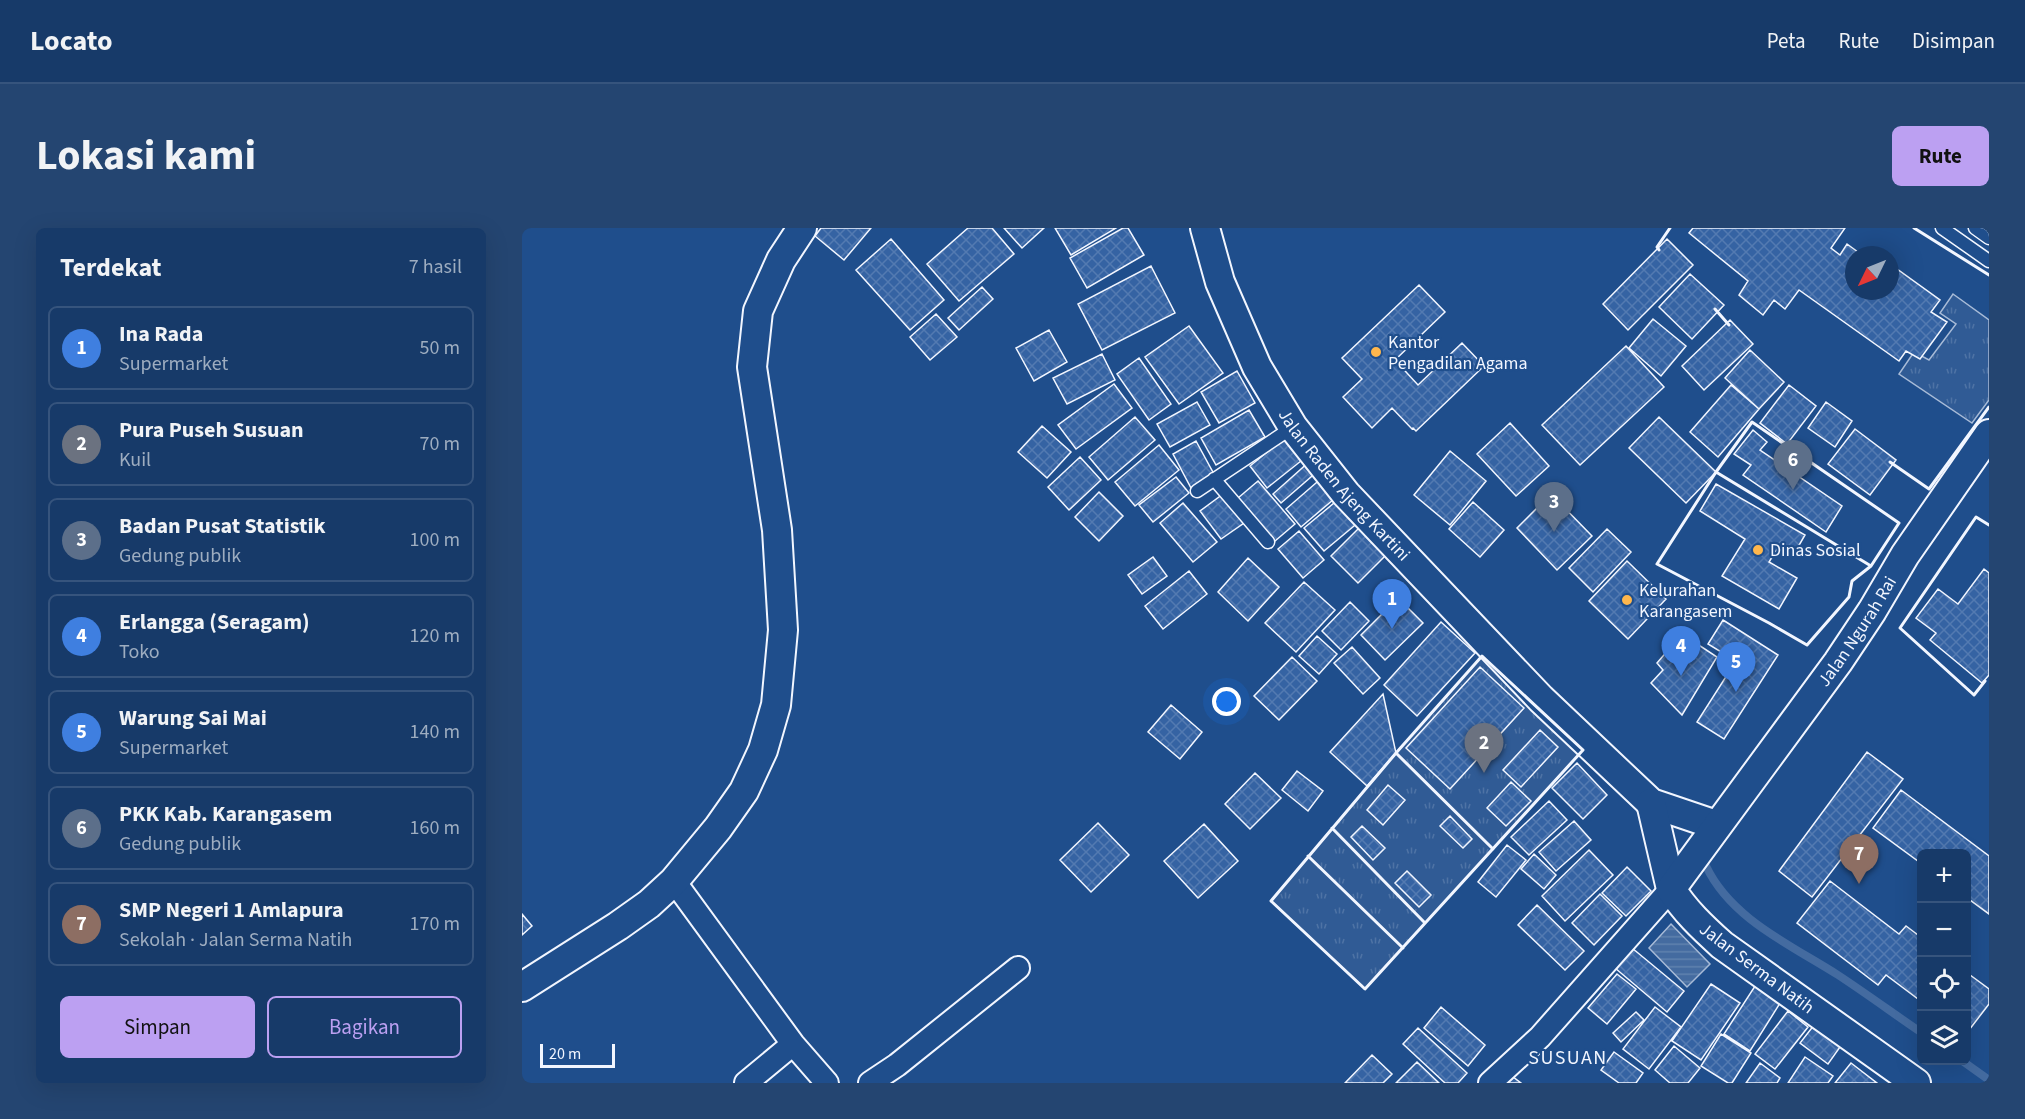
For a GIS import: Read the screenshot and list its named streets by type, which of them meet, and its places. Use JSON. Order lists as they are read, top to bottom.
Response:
{
  "streets": {
    "street": ["Jalan Raden Ajeng Kartini", "Jalan Ngurah Rai", "Jalan Serma Natih"]
  },
  "crossings": [
    ["Jalan Raden Ajeng Kartini", "Jalan Ngurah Rai"]
  ],
  "districts": ["SUSUAN"],
  "places": ["Kantor Pengadilan Agama", "Dinas Sosial", "Kelurahan Karangasem"],
  "scale_bar": "20 m",
  "north": "bottom left",
  "page": {
    "header": "Locato",
    "nav": ["Peta", "Rute", "Disimpan"],
    "title": "Lokasi kami",
    "buttons": [
      "Rute",
      ["Simpan", "Bagikan"]
    ],
    "heading": ["Terdekat", "7 hasil"],
    "list": [
      {
        "mark": "1",
        "name": "Ina Rada",
        "note": "Supermarket",
        "value": "50 m"
      },
      {
        "mark": "2",
        "name": "Pura Puseh Susuan",
        "note": "Kuil",
        "value": "70 m"
      },
      {
        "mark": "3",
        "name": "Badan Pusat Statistik",
        "note": "Gedung publik",
        "value": "100 m"
      },
      {
        "mark": "4",
        "name": "Erlangga (Seragam)",
        "note": "Toko",
        "value": "120 m"
      },
      {
        "mark": "5",
        "name": "Warung Sai Mai",
        "note": "Supermarket",
        "value": "140 m"
      },
      {
        "mark": "6",
        "name": "PKK Kab. Karangasem",
        "note": "Gedung publik",
        "value": "160 m"
      },
      {
        "mark": "7",
        "name": "SMP Negeri 1 Amlapura",
        "note": "Sekolah · Jalan Serma Natih",
        "value": "170 m"
      }
    ],
    "pins": [
      "6",
      "3",
      "1",
      "4",
      "5",
      "2",
      "7"
    ],
    "map_buttons": ["+", "−"],
    "scale": "20 m"
  }
}
